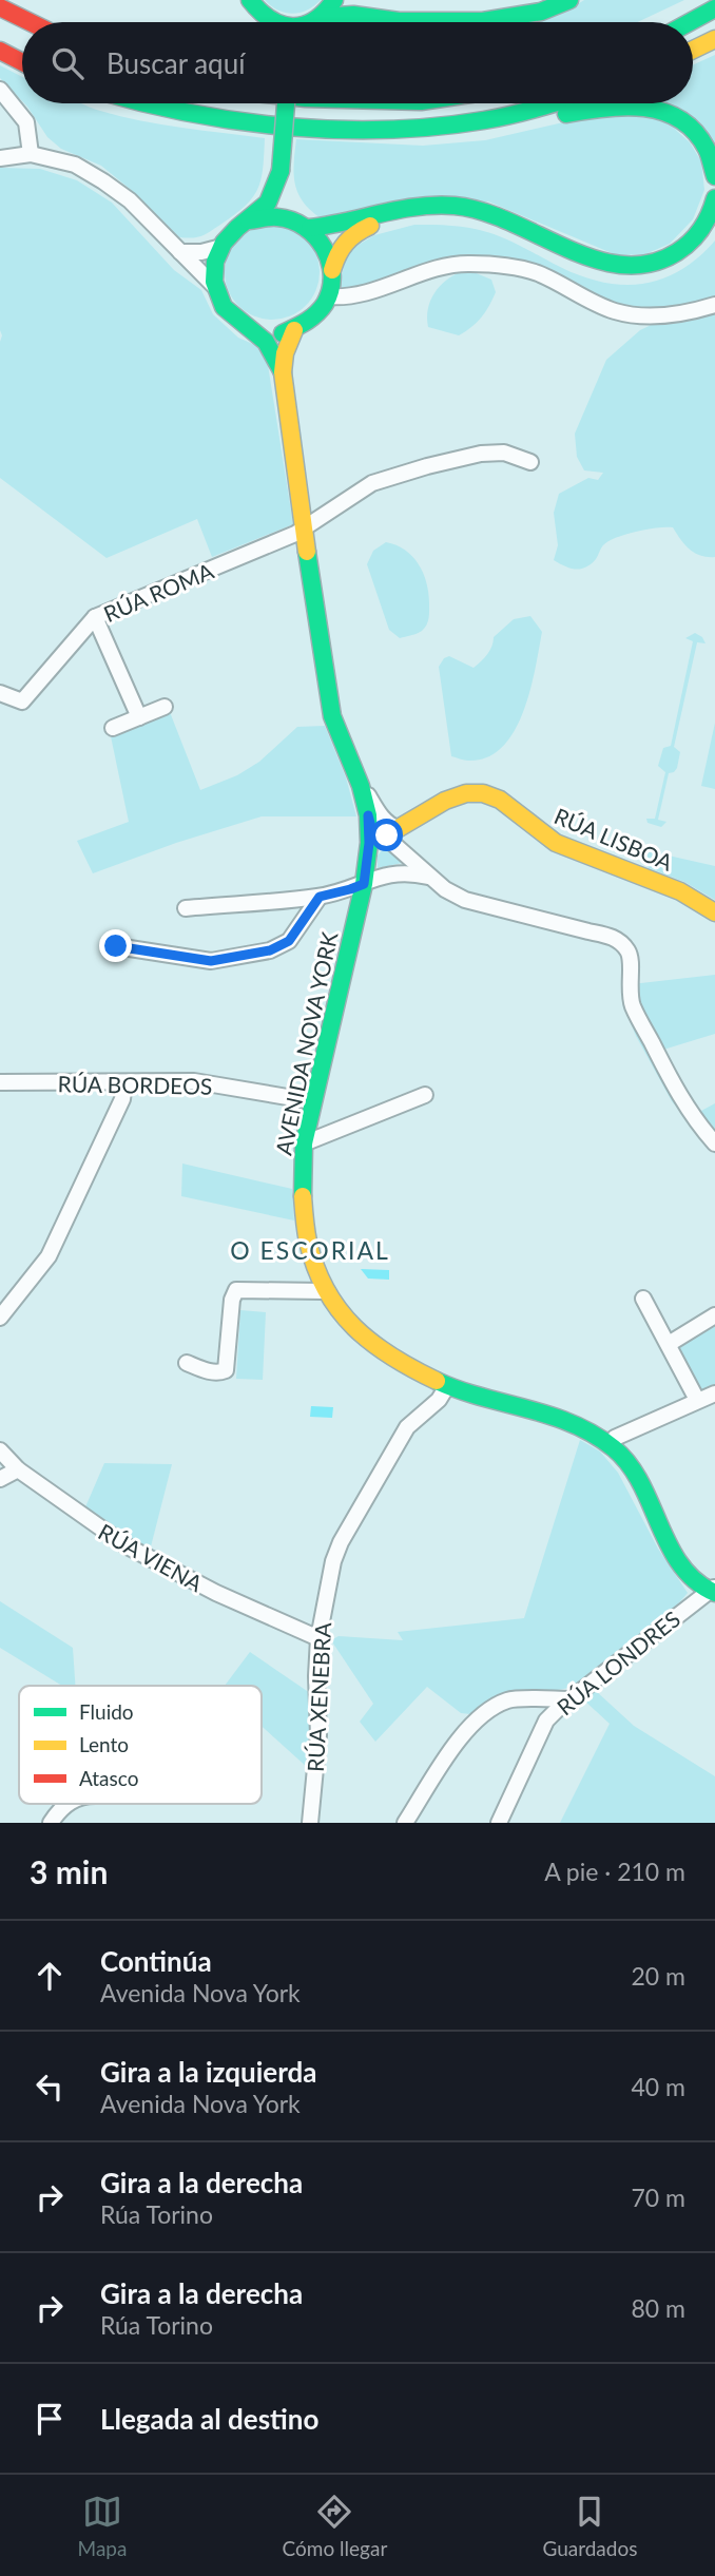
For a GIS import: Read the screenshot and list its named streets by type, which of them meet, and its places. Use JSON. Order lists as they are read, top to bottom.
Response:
{
  "streets": {
    "main road": ["RÚA LISBOA", "AVENIDA NOVA YORK"],
    "street": [
      "RÚA ROMA",
      "RÚA BORDEOS",
      "RÚA VIENA",
      "RÚA LONDRES",
      "RÚA XENEBRA"
    ]
  },
  "crossings": [
    ["RÚA ROMA", "AVENIDA NOVA YORK"],
    ["RÚA LISBOA", "AVENIDA NOVA YORK"],
    ["AVENIDA NOVA YORK", "RÚA BORDEOS"],
    ["AVENIDA NOVA YORK", "RÚA LONDRES"],
    ["AVENIDA NOVA YORK", "RÚA XENEBRA"],
    ["RÚA VIENA", "RÚA XENEBRA"]
  ],
  "districts": ["O ESCORIAL"],
  "legend": ["Fluido", "Lento", "Atasco"],
  "page": {
    "search": "Buscar aquí",
    "heading": ["3 min", "A pie · 210 m"],
    "list": [
      ["Continúa", "Avenida Nova York", "20 m"],
      ["Gira a la izquierda", "Avenida Nova York", "40 m"],
      ["Gira a la derecha", "Rúa Torino", "70 m"],
      ["Gira a la derecha", "Rúa Torino", "80 m"],
      "Llegada al destino"
    ],
    "nav": ["Mapa", "Cómo llegar", "Guardados"]
  }
}
